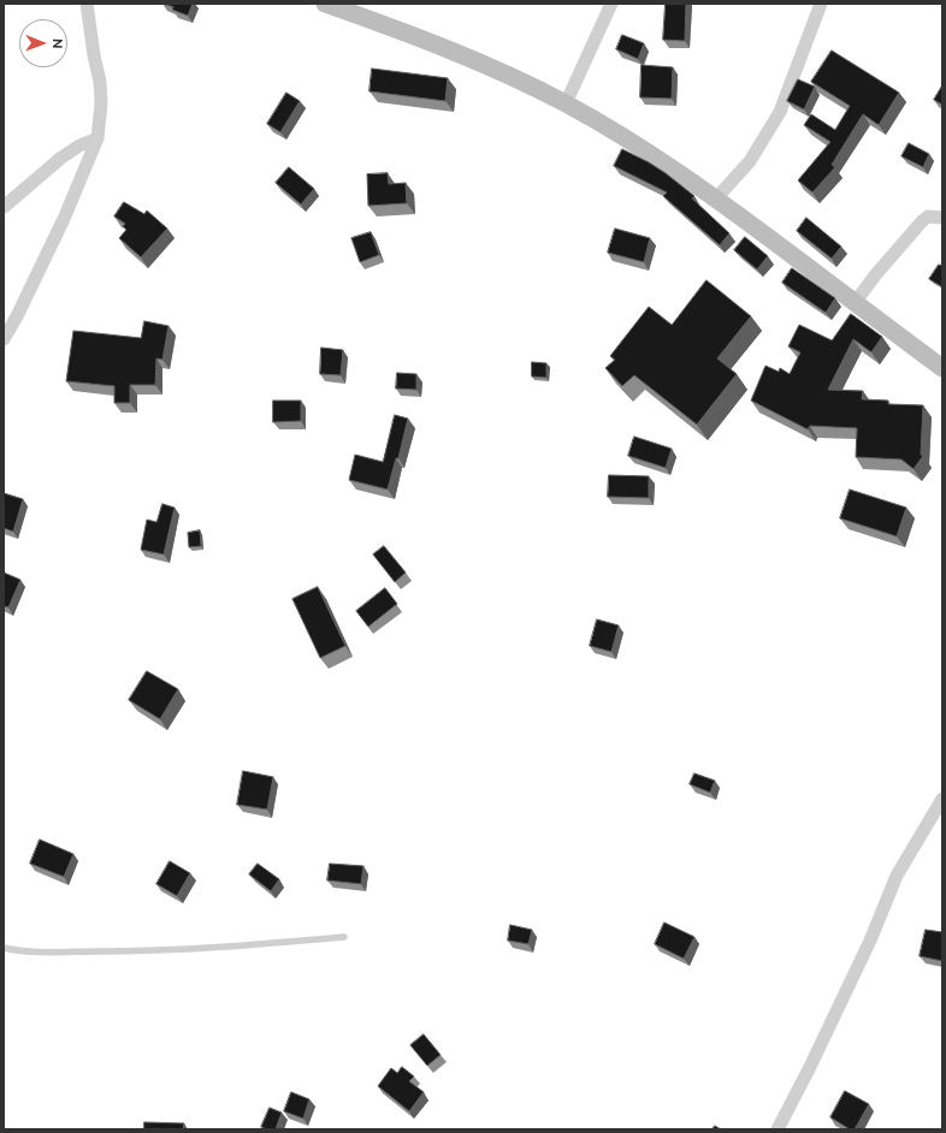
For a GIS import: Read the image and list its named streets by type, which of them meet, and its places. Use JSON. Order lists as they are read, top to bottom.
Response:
{
  "north": "right"
}
